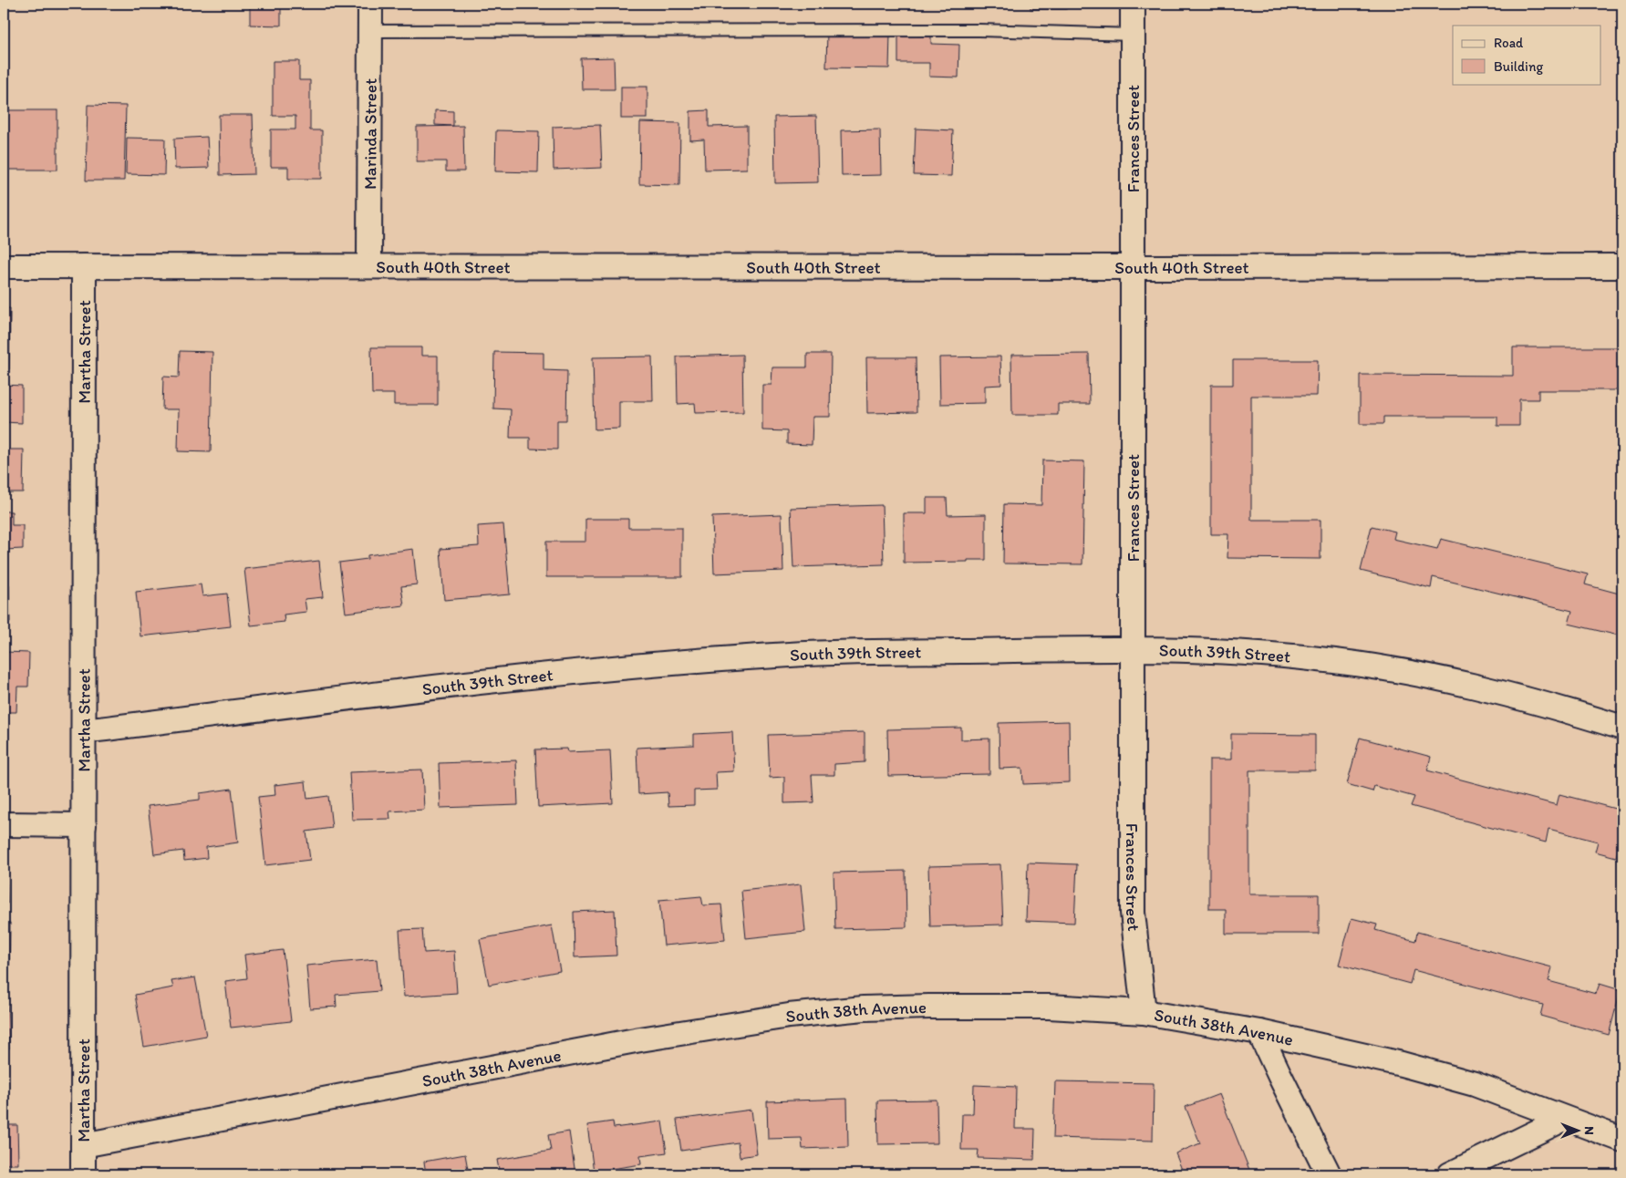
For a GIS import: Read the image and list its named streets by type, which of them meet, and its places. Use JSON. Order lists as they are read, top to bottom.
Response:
{
  "streets": {
    "street": [
      "Marinda Street",
      "Frances Street",
      "South 40th Street",
      "Martha Street",
      "South 39th Street",
      "South 38th Avenue"
    ]
  },
  "crossings": [
    ["Marinda Street", "South 40th Street"],
    ["Frances Street", "South 40th Street"],
    ["Frances Street", "South 39th Street"],
    ["Frances Street", "South 38th Avenue"],
    ["South 40th Street", "Martha Street"],
    ["Martha Street", "South 39th Street"],
    ["Martha Street", "South 38th Avenue"]
  ],
  "legend": ["Road", "Building"],
  "north": "right"
}
